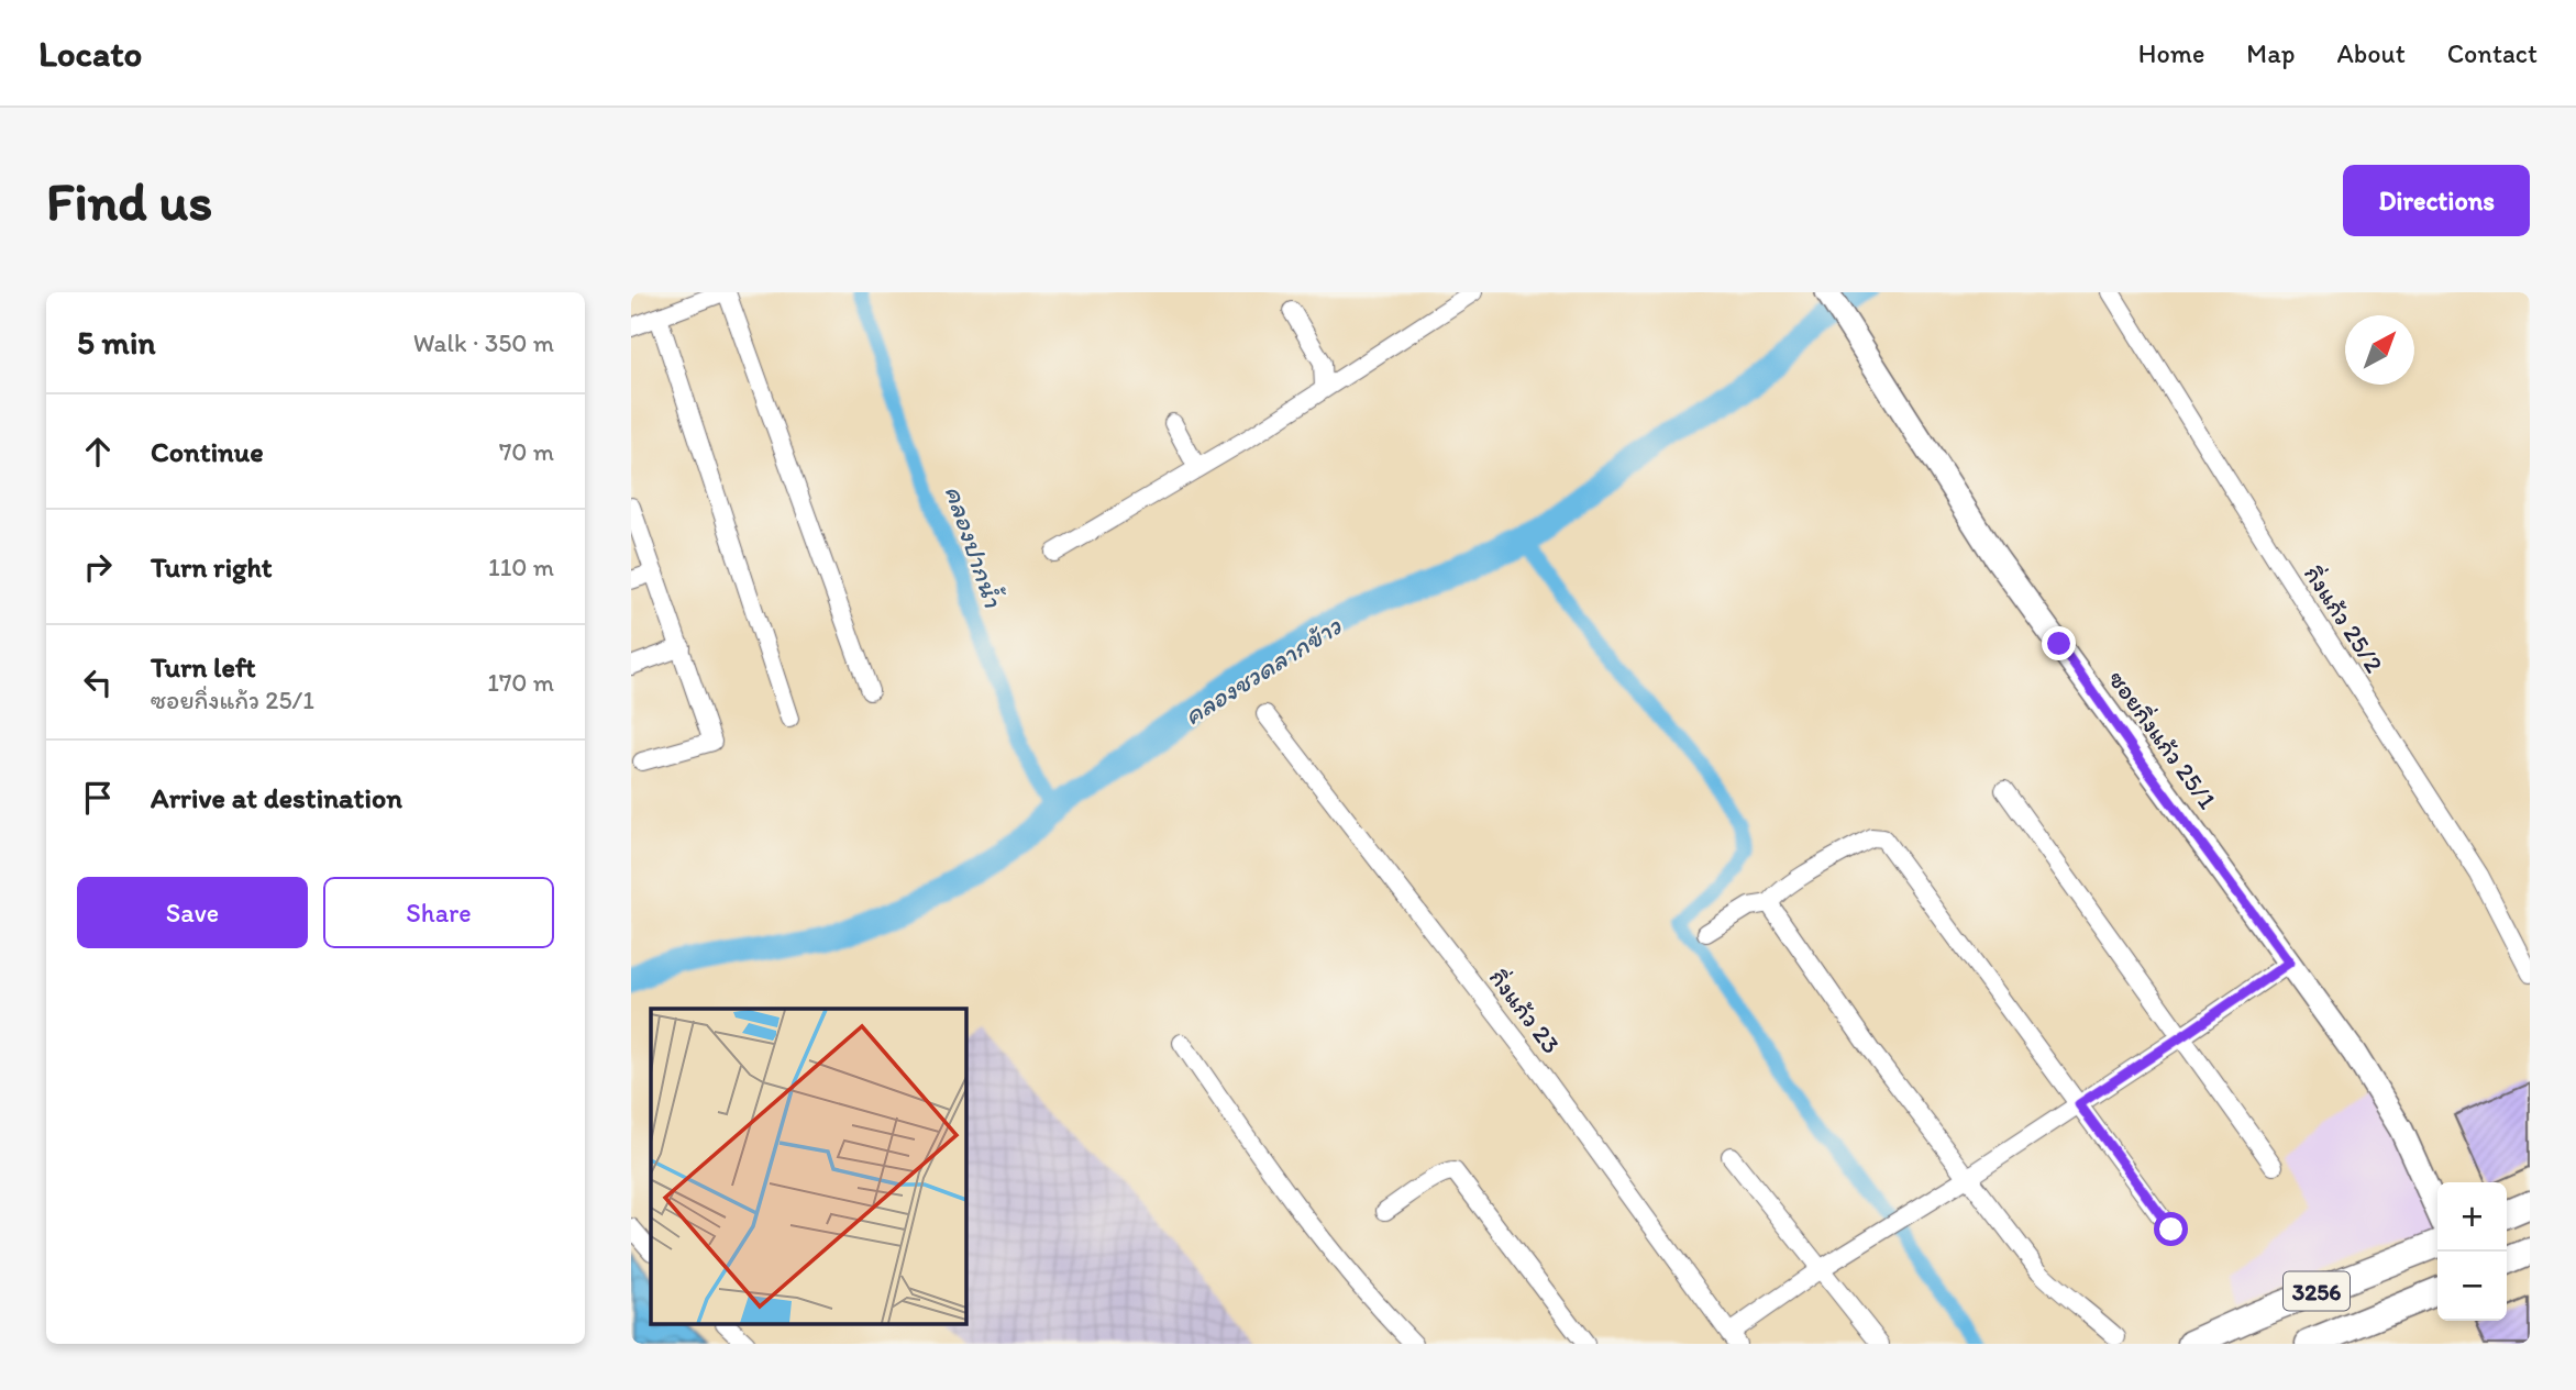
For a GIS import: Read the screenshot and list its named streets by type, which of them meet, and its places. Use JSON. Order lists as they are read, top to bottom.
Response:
{
  "streets": {
    "main road": ["3256"],
    "street": ["กิ่งแก้ว 25/2", "ซอยกิ่งแก้ว 25/1", "กิ่งแก้ว 23"]
  },
  "water": ["คลองปากน้ำ", "คลองชวดลากข้าว"],
  "north": "top right",
  "page": {
    "header": "Locato",
    "nav": [
      "Home",
      "Map",
      "About",
      "Contact"
    ],
    "buttons": [
      "Directions",
      ["Save", "Share"]
    ],
    "title": "Find us",
    "heading": ["5 min", "Walk · 350 m"],
    "list": [
      ["Continue", "70 m"],
      ["Turn right", "110 m"],
      ["Turn left", "ซอยกิ่งแก้ว 25/1", "170 m"],
      "Arrive at destination"
    ],
    "map_buttons": ["+", "−"]
  }
}
